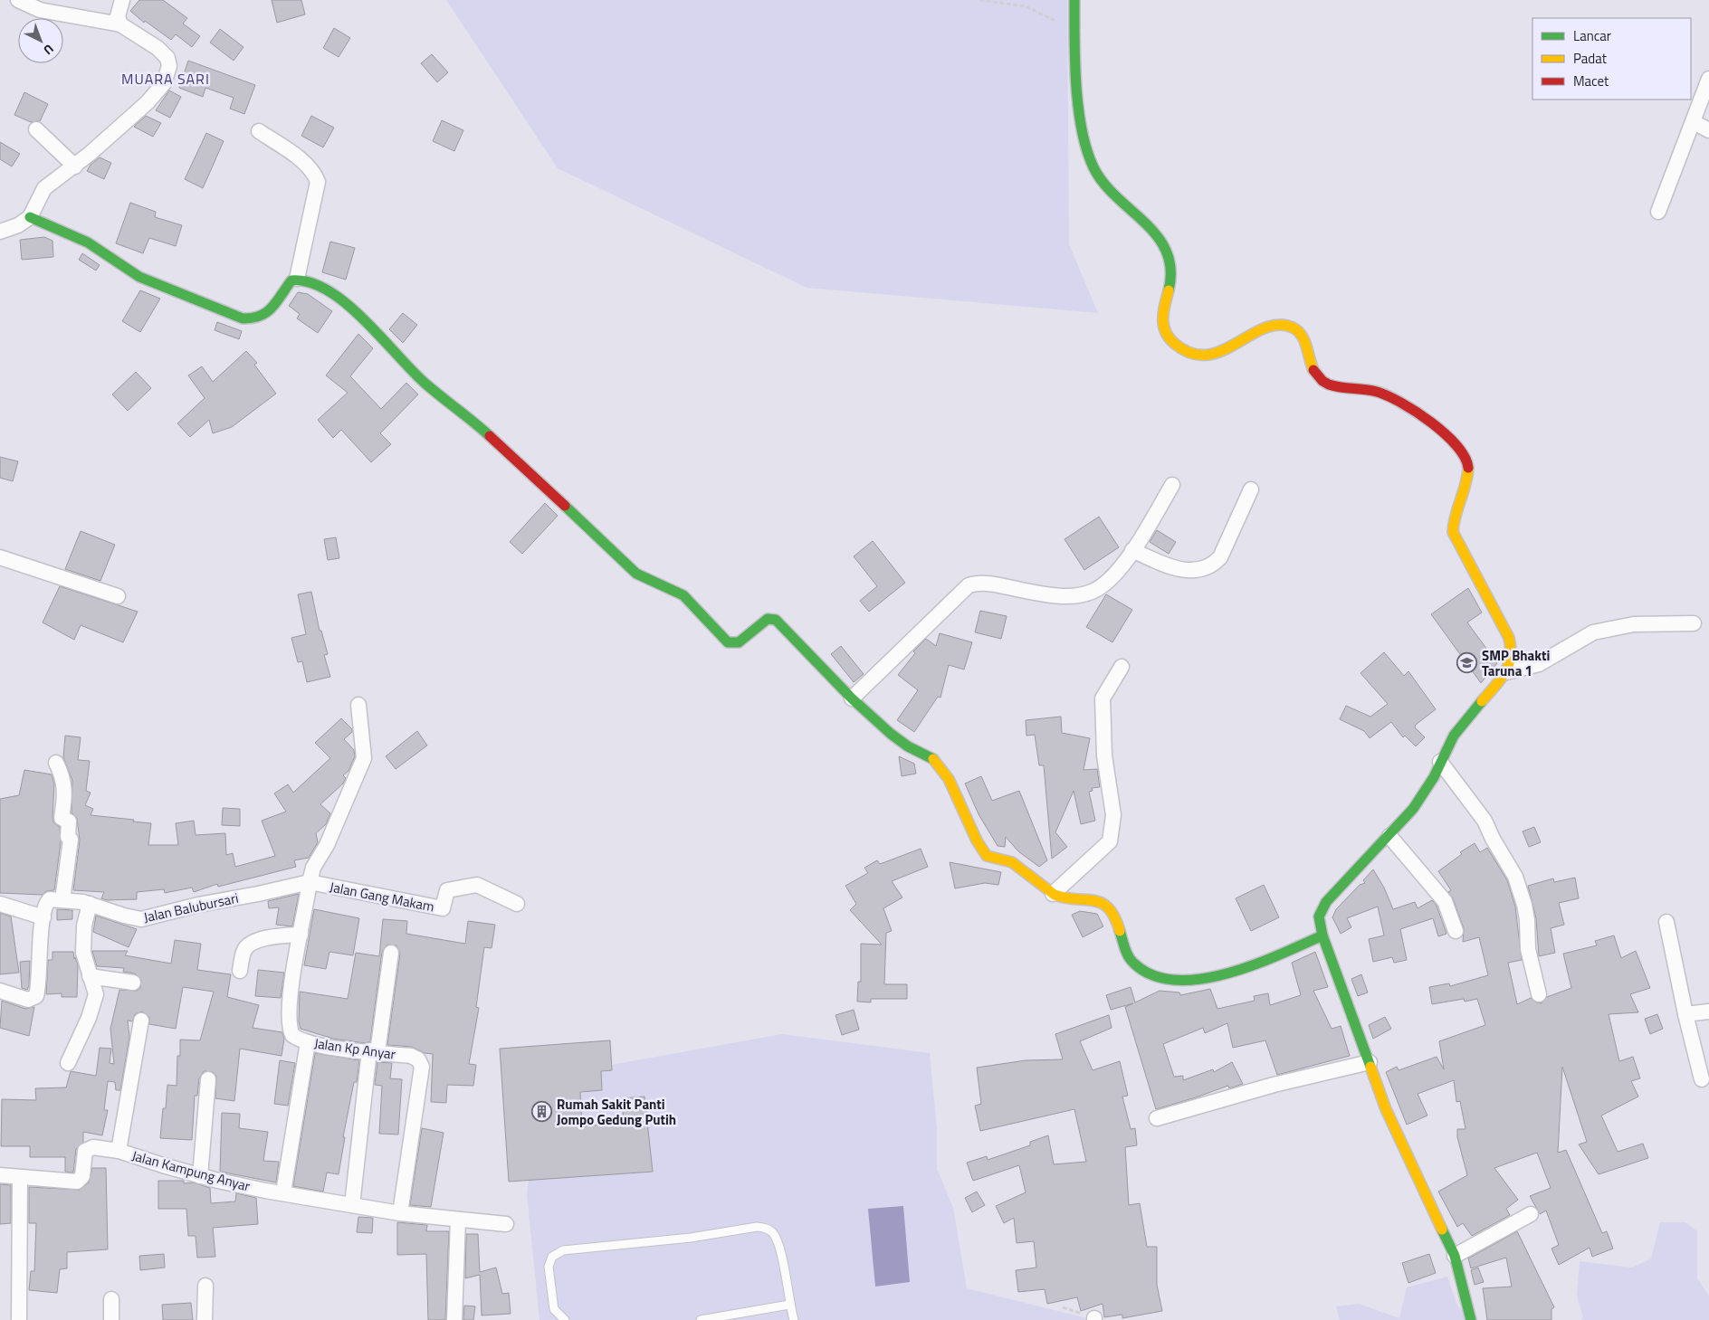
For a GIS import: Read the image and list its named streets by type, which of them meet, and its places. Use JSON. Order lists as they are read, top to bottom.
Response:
{
  "streets": {
    "street": [
      "Jalan Gang Makam",
      "Jalan Balubursari",
      "Jalan Kp Anyar",
      "Jalan Kampung Anyar"
    ]
  },
  "crossings": [
    ["Jalan Gang Makam", "Jalan Balubursari"],
    ["Jalan Gang Makam", "Jalan Kp Anyar"],
    ["Jalan Balubursari", "Jalan Kp Anyar"],
    ["Jalan Kp Anyar", "Jalan Kampung Anyar"]
  ],
  "districts": ["MUARA SARI"],
  "places": {
    "school or university": ["SMP Bhakti Taruna 1"],
    "building": ["Rumah Sakit Panti Jompo Gedung Putih"]
  },
  "legend": ["Lancar", "Padat", "Macet"],
  "north": "bottom right"
}
